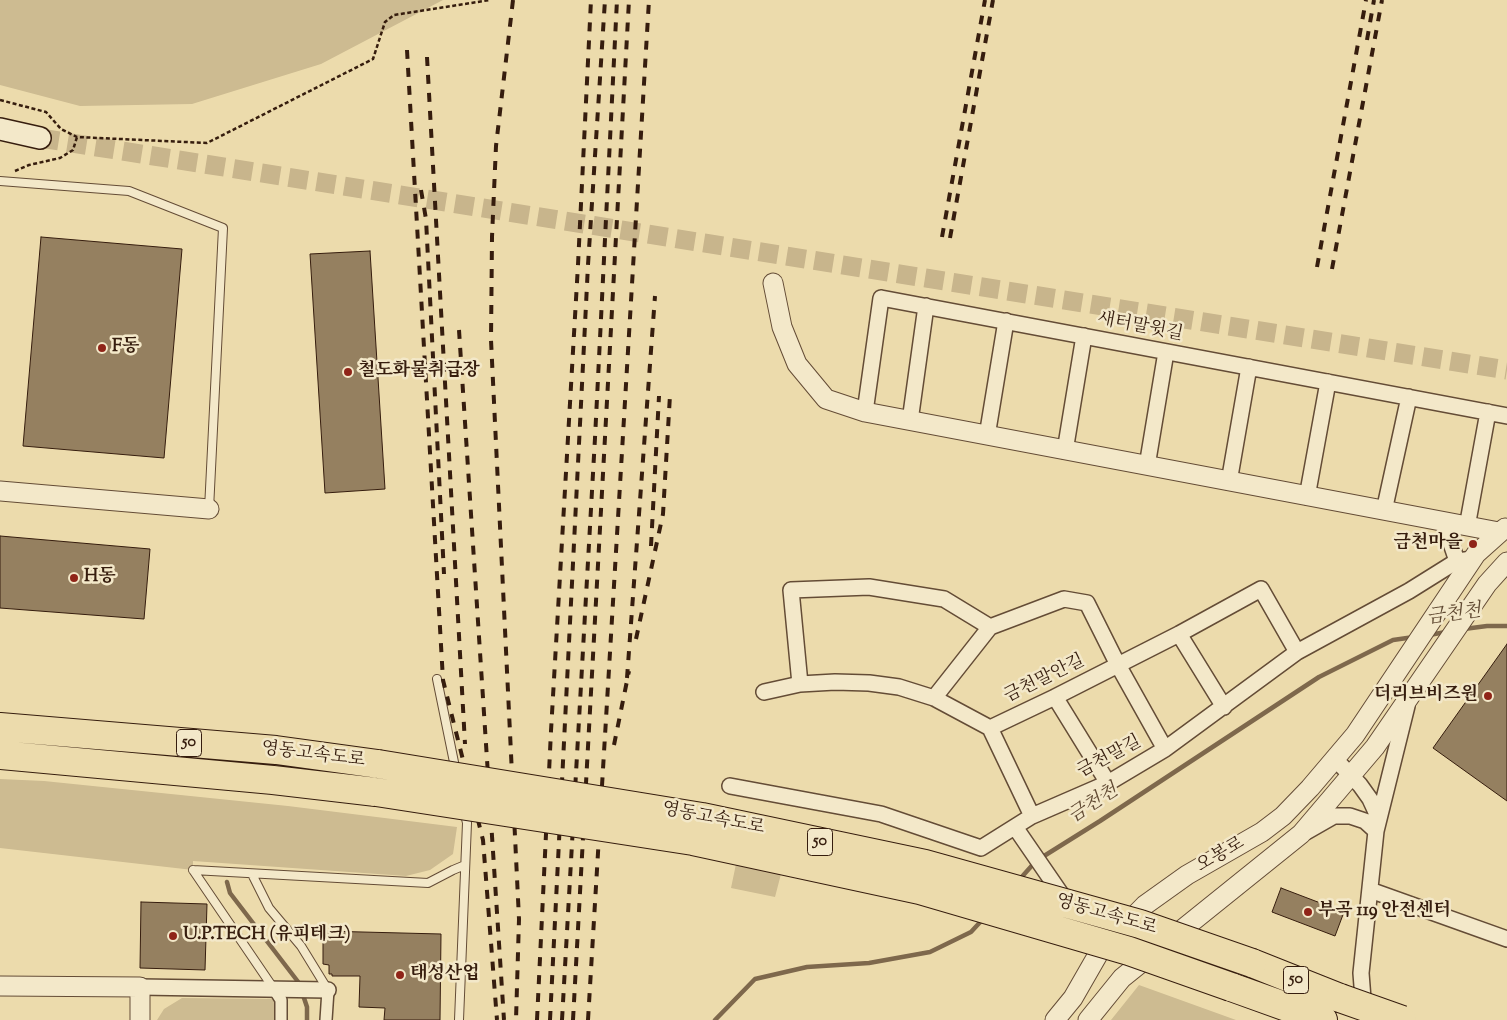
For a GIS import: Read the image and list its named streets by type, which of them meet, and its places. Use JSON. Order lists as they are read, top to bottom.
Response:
{
  "streets": {
    "highway": ["50", "영동고속도로"],
    "street": [
      "새터말윗길",
      "금천말안길",
      "금천말길",
      "오봉로"
    ]
  },
  "crossings": [
    ["금천말안길", "금천말길"],
    ["금천말길", "오봉로"]
  ],
  "water": ["금천천"],
  "places": [
    "F동",
    "철도화물취급장",
    "금천마을",
    "H동",
    "더리브비즈원",
    "부곡 119 안전센터",
    "U.P.TECH (유피테크)",
    "태성산업"
  ]
}
